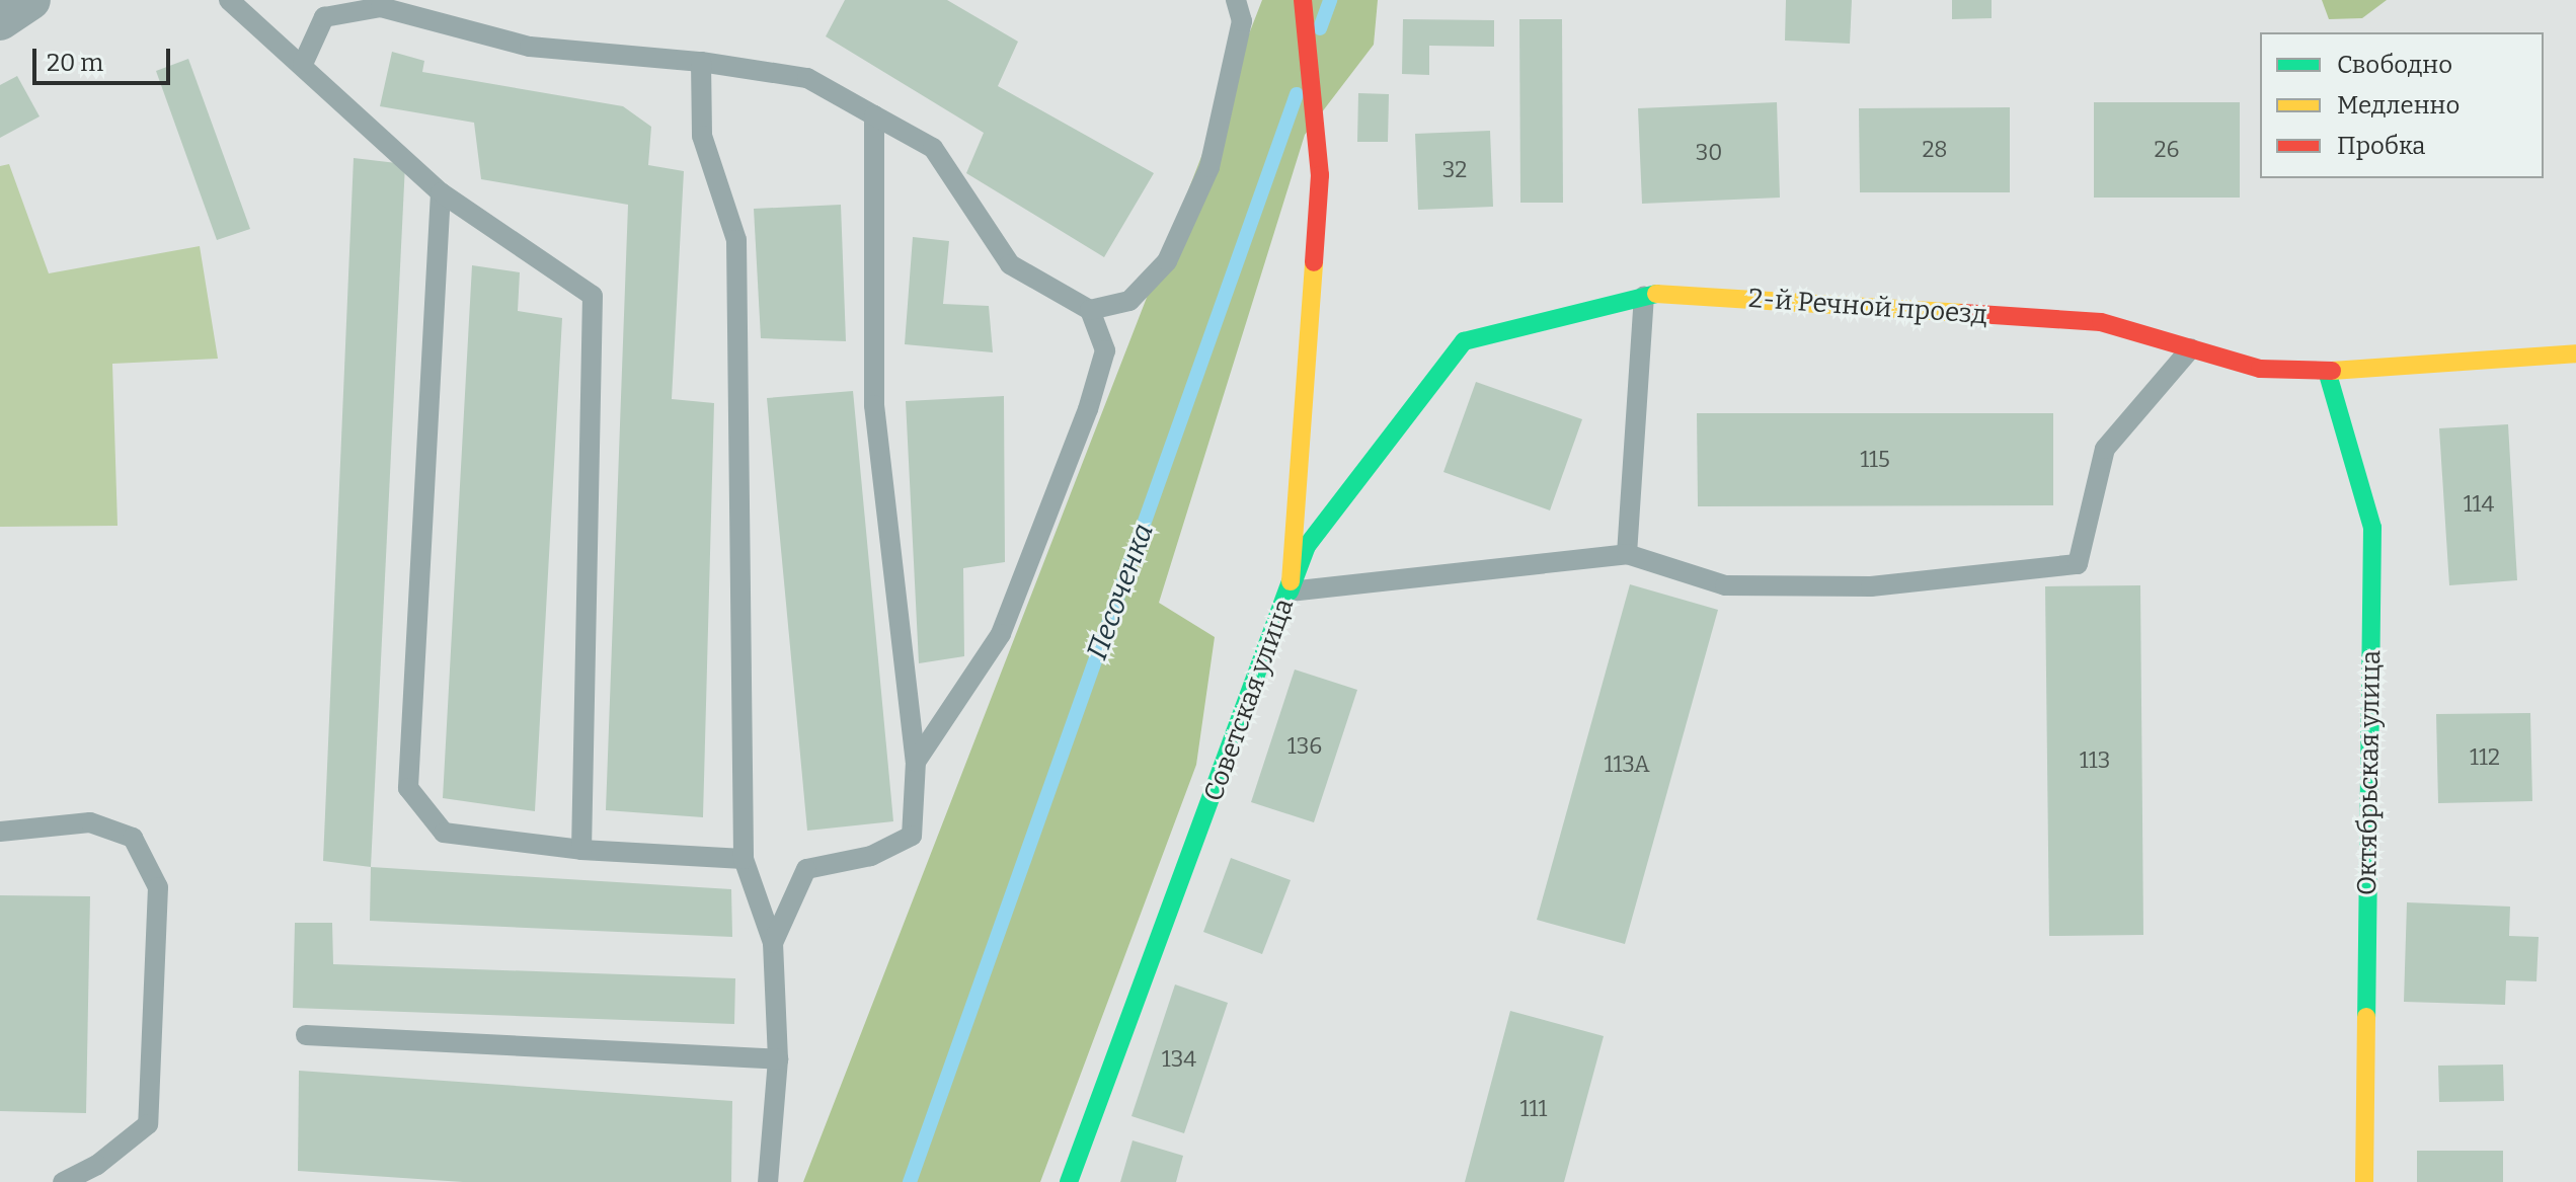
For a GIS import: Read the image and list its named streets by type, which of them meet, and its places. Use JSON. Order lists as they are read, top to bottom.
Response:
{
  "streets": {
    "street": ["2-й Речной проезд", "Советская улица", "Октябрьская улица"]
  },
  "crossings": [
    ["2-й Речной проезд", "Советская улица"],
    ["2-й Речной проезд", "Октябрьская улица"]
  ],
  "water": ["Песоченка"],
  "house_numbers": [
    "28",
    "26",
    "30",
    "32",
    "115",
    "114",
    "136",
    "112",
    "113",
    "113А",
    "134",
    "111"
  ],
  "legend": ["Свободно", "Медленно", "Пробка"],
  "scale_bar": "20 m"
}
